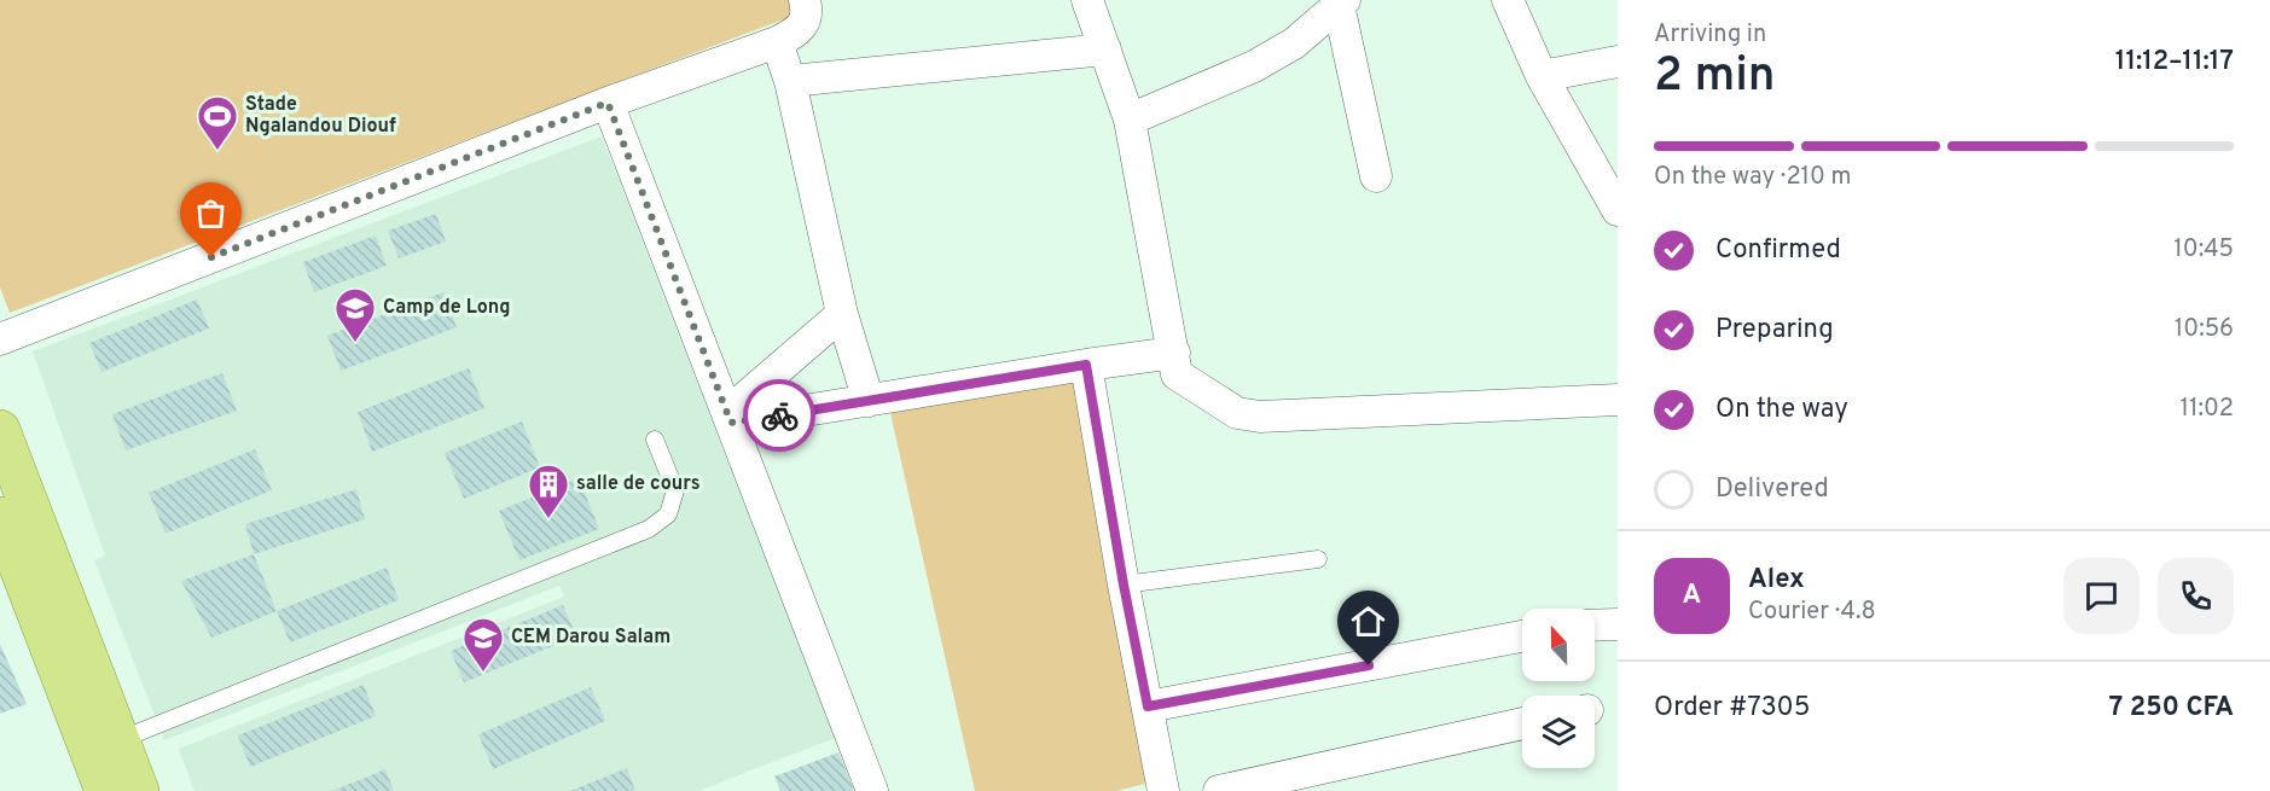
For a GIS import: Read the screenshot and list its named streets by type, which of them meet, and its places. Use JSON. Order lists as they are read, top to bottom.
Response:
{
  "places": {
    "sports": ["Stade Ngalandou Diouf"],
    "school or university": ["Camp de Long", "CEM Darou Salam"],
    "building": ["salle de cours"]
  },
  "north": "top",
  "page": {
    "heading": ["2 min", "Arriving in", "11:12–11:17"],
    "panel": [
      "Alex",
      "Courier · 4.8",
      "Order #7305",
      "7 250 CFA"
    ],
    "bar": "On the way · 210 m",
    "list": [
      ["Confirmed", "10:45"],
      ["Preparing", "10:56"],
      ["On the way", "11:02"],
      "Delivered"
    ],
    "round": "A"
  }
}
